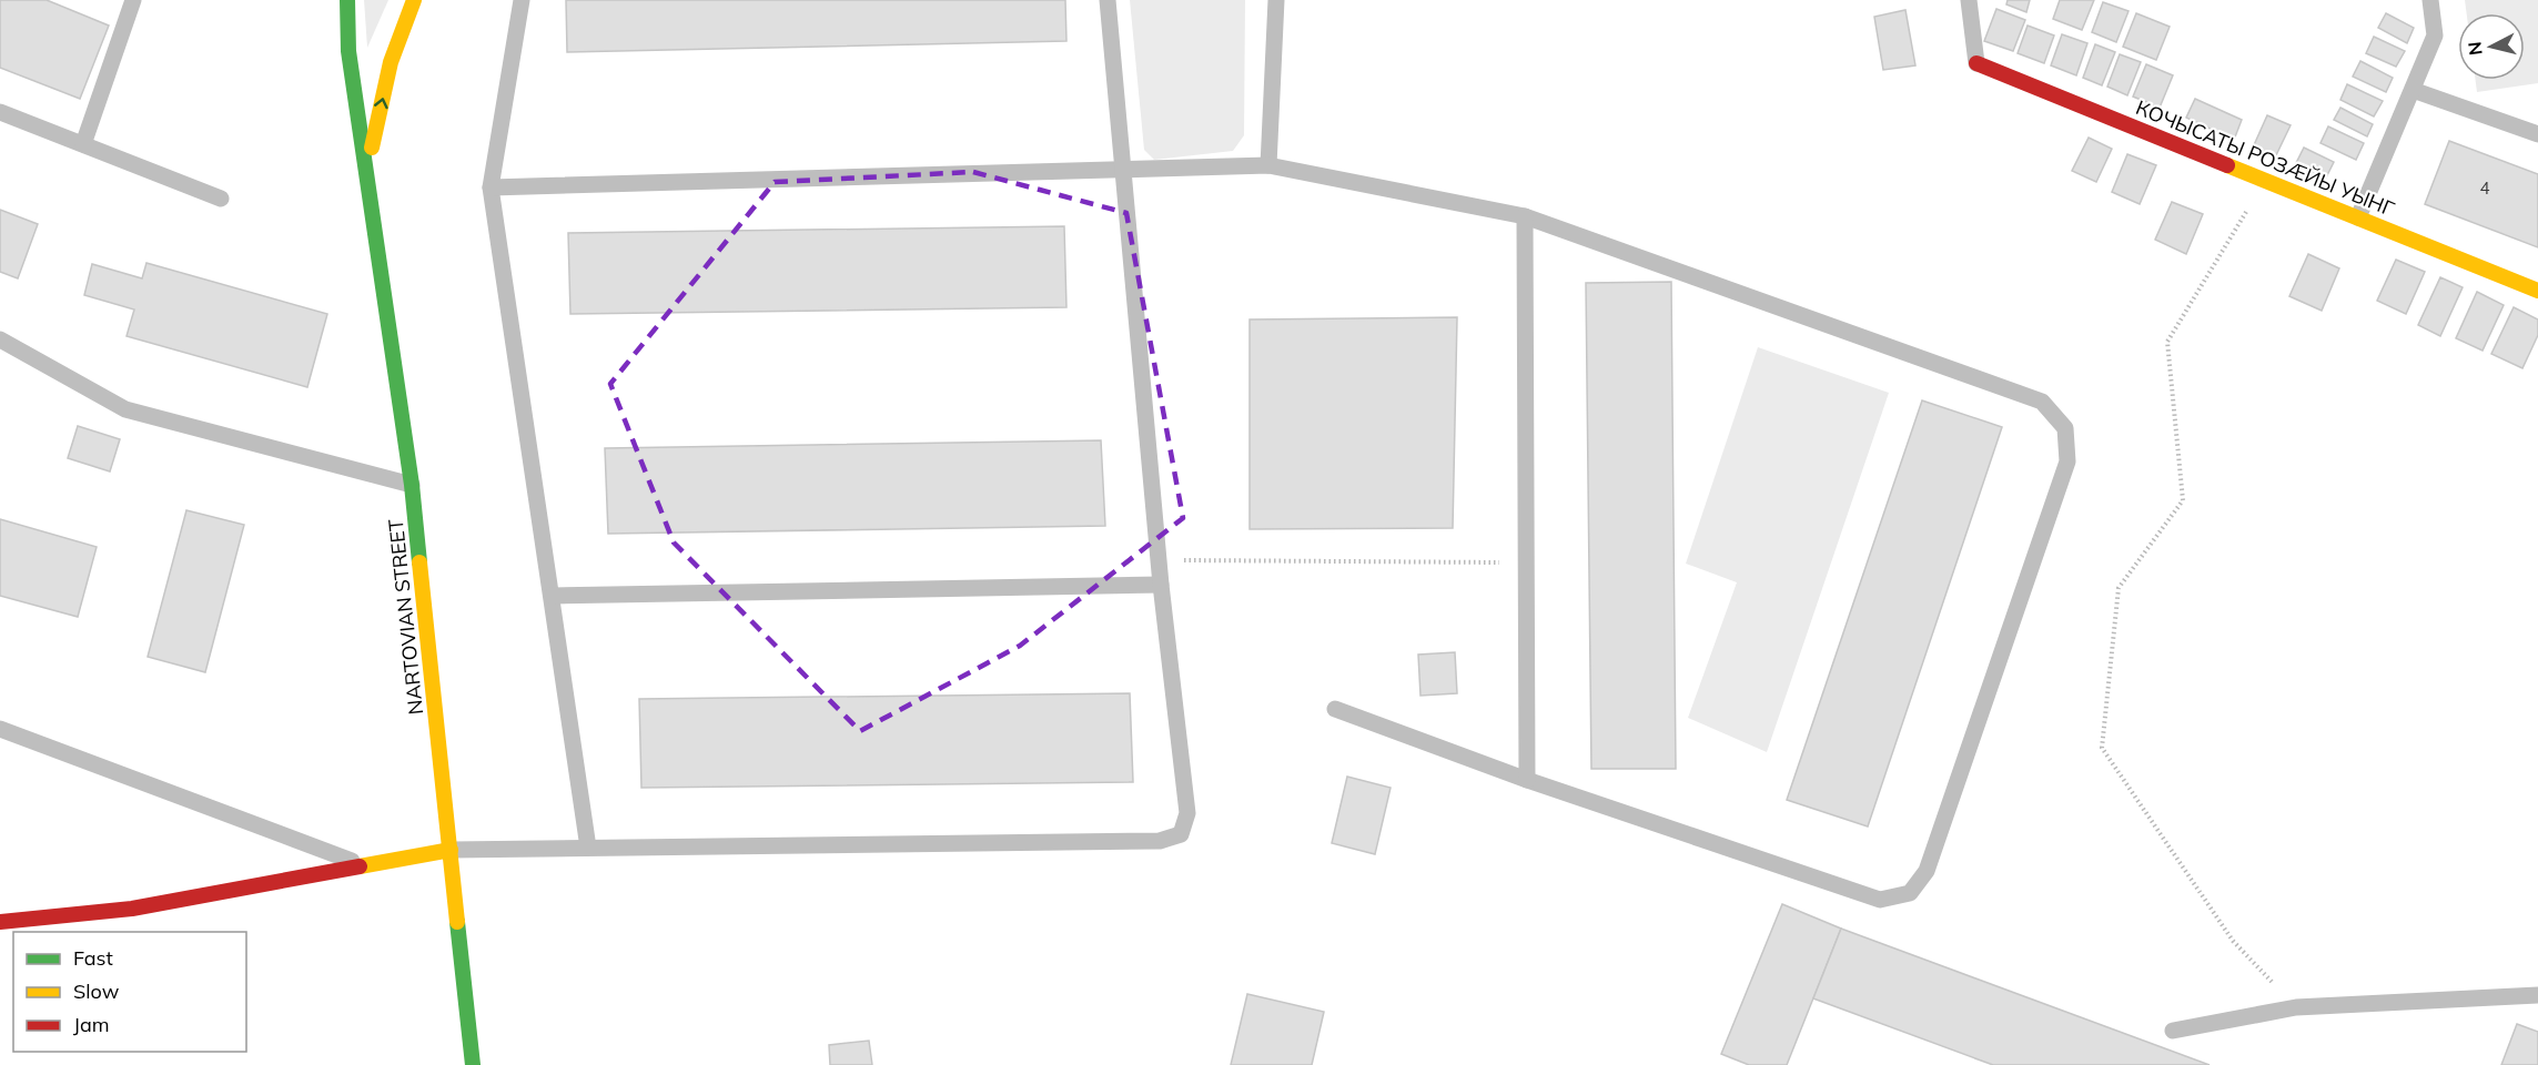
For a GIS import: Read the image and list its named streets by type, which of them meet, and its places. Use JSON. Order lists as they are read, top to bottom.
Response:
{
  "streets": {
    "street": ["КОЧЫСАТЫ РОЗÆЙЫ УЫНГ", "NARTOVIAN STREET"]
  },
  "house_numbers": ["4"],
  "legend": ["Fast", "Slow", "Jam"],
  "north": "left"
}
